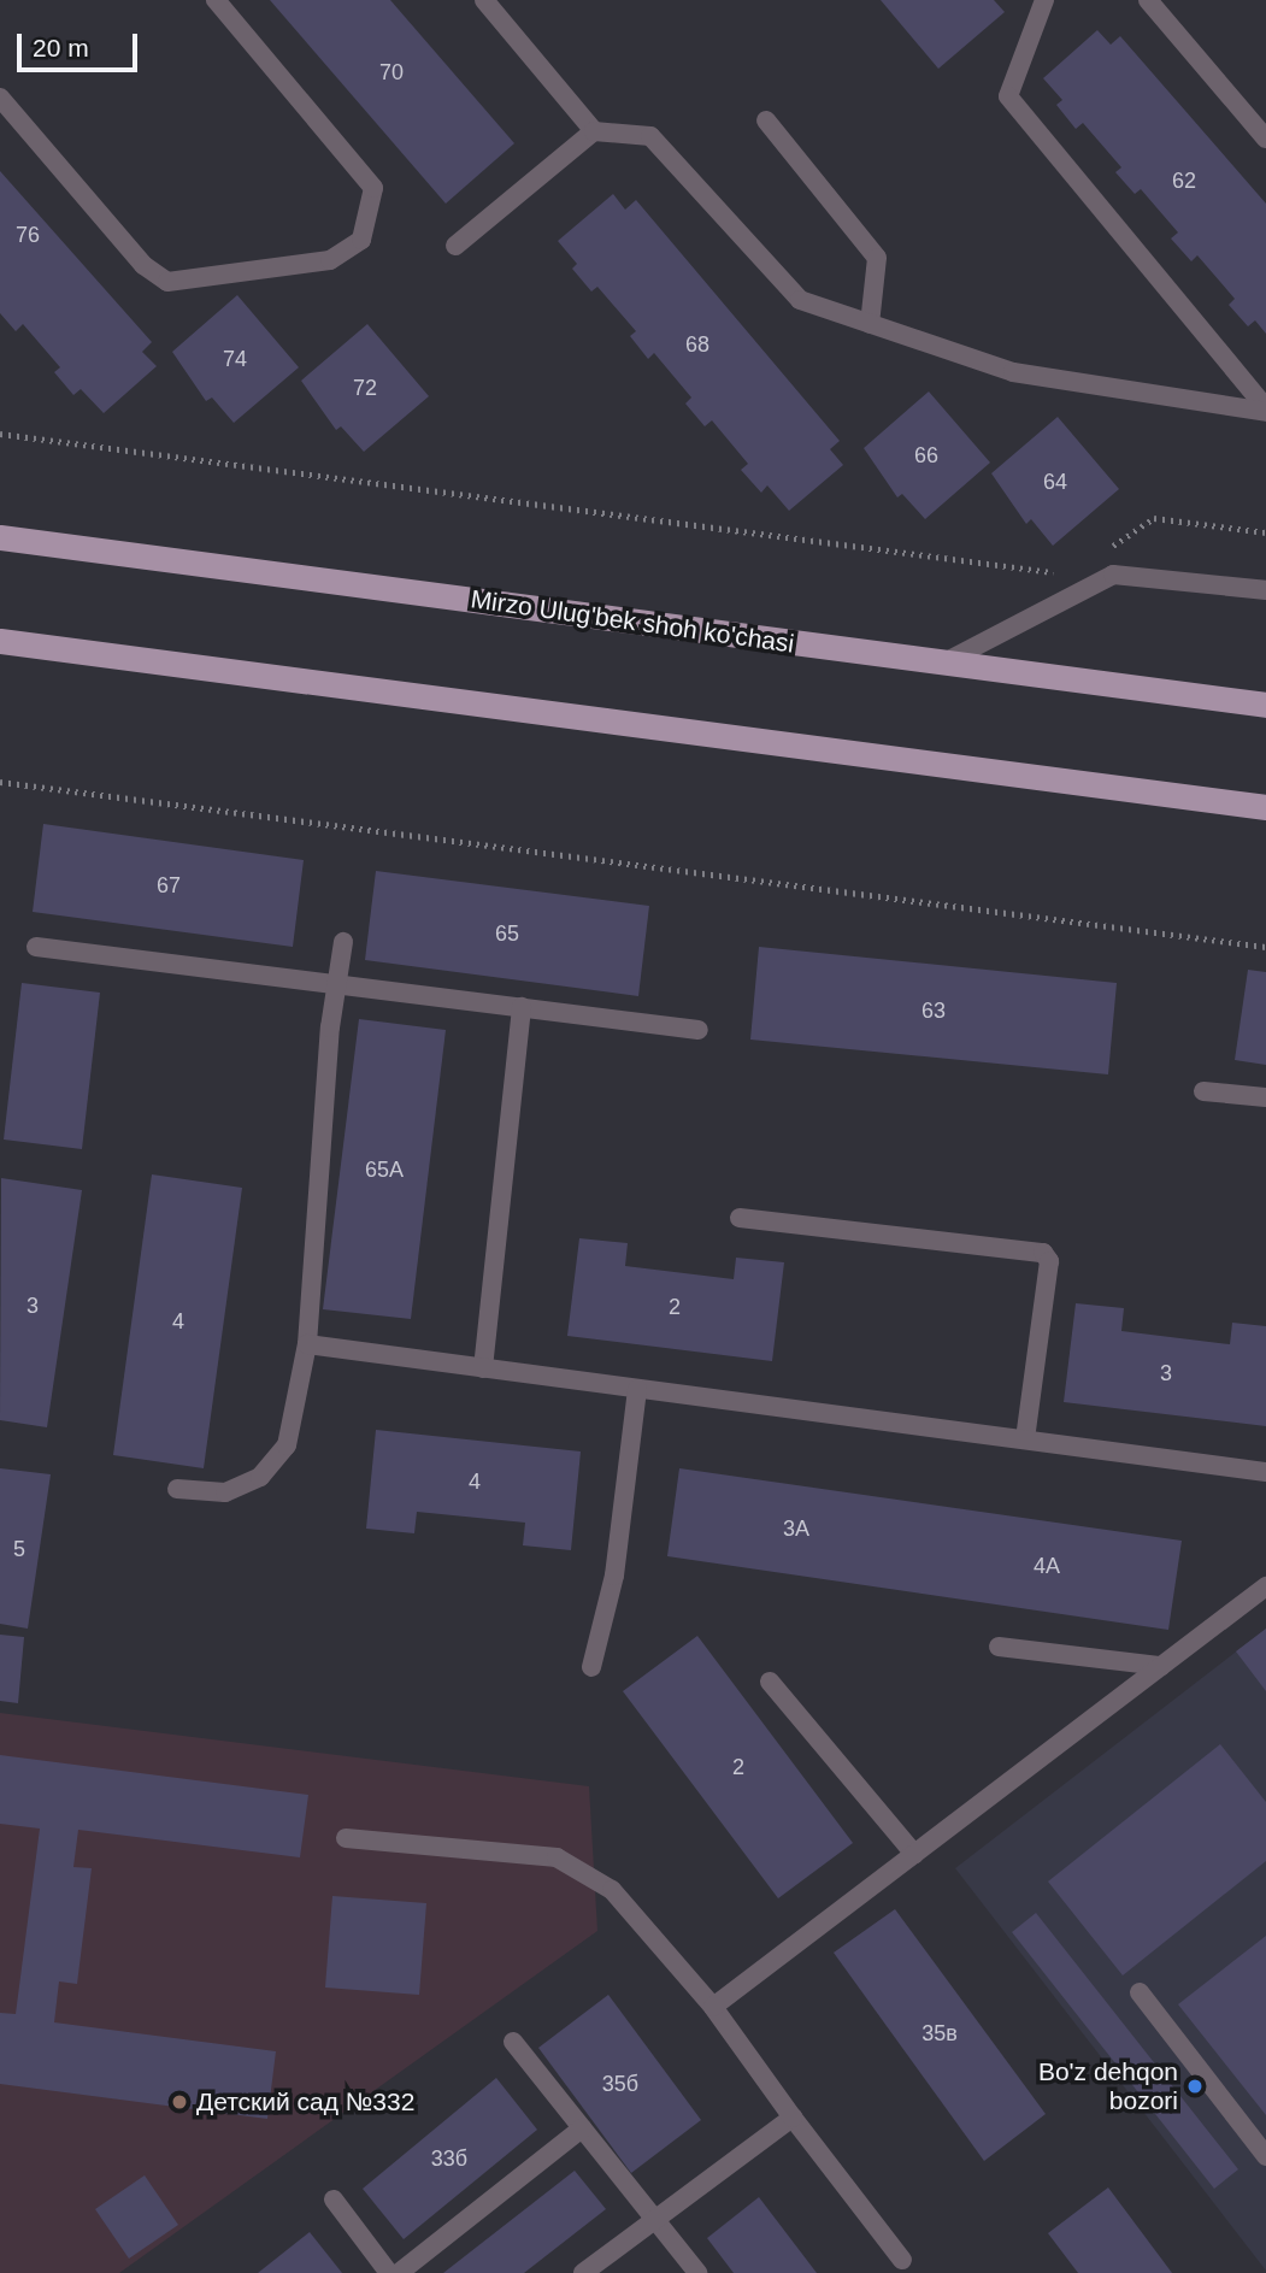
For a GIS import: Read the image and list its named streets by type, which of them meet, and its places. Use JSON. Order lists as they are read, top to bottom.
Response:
{
  "streets": {
    "main road": ["Mirzo Ulug'bek shoh ko'chasi"]
  },
  "places": ["Bo'z dehqon bozori", "Детский сад №332"],
  "house_numbers": [
    "70",
    "62",
    "76",
    "68",
    "74",
    "72",
    "66",
    "64",
    "67",
    "65",
    "63",
    "65А",
    "3",
    "2",
    "4",
    "3",
    "4",
    "3А",
    "5",
    "4А",
    "2",
    "35в",
    "35б",
    "33б"
  ],
  "scale_bar": "20 m"
}
